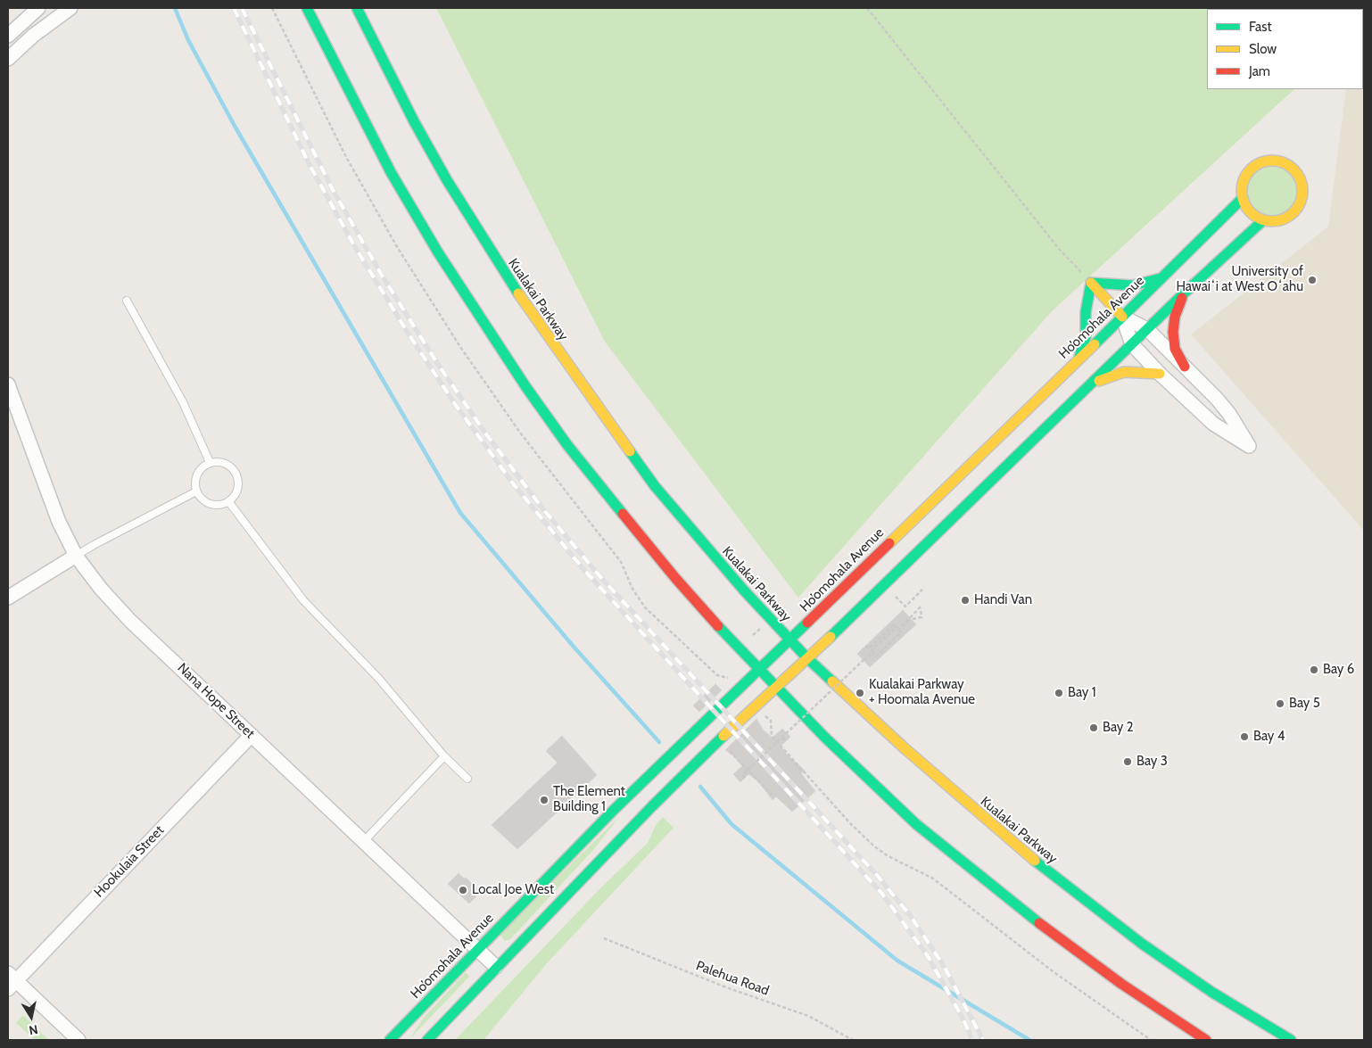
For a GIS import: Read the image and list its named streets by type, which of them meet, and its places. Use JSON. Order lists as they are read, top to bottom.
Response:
{
  "streets": {
    "main road": ["Kualakai Parkway", "Ho’omohala Avenue"],
    "street": ["Nana Hope Street", "Hookulaia Street"],
    "path": ["Palehua Road"]
  },
  "crossings": [
    ["Kualakai Parkway", "Ho’omohala Avenue"],
    ["Ho’omohala Avenue", "Nana Hope Street"],
    ["Nana Hope Street", "Hookulaia Street"]
  ],
  "places": [
    "University of Hawaiʻi at West Oʻahu",
    "Handi Van",
    "Bay 6",
    "Kualakai Parkway + Hoomala Avenue",
    "Bay 1",
    "Bay 5",
    "Bay 2",
    "Bay 4",
    "Bay 3",
    "The Element Building 1",
    "Local Joe West"
  ],
  "legend": ["Fast", "Slow", "Jam"],
  "north": "bottom"
}
